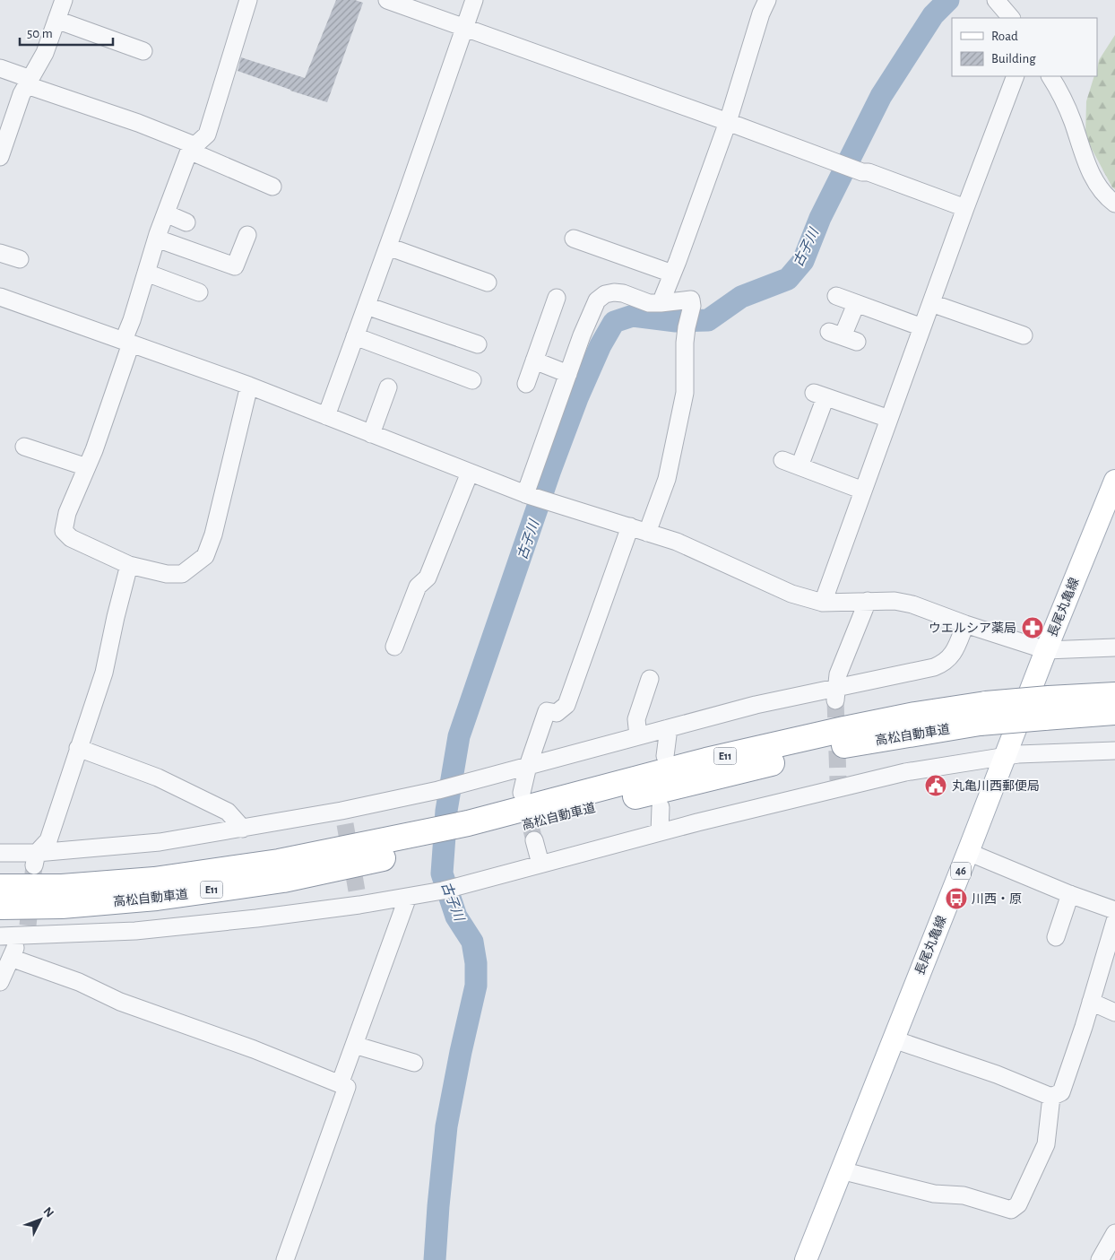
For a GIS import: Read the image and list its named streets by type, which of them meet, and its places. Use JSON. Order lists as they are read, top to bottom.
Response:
{
  "streets": {
    "highway": ["高松自動車道", "E11"],
    "main road": ["長尾丸亀線", "46"]
  },
  "water": ["古子川"],
  "places": {
    "pharmacy": ["ウエルシア薬局"],
    "public building": ["丸亀川西郵便局"],
    "bus stop": ["川西・原"]
  },
  "legend": ["Road", "Building"],
  "scale_bar": "50 m",
  "north": "top right"
}
